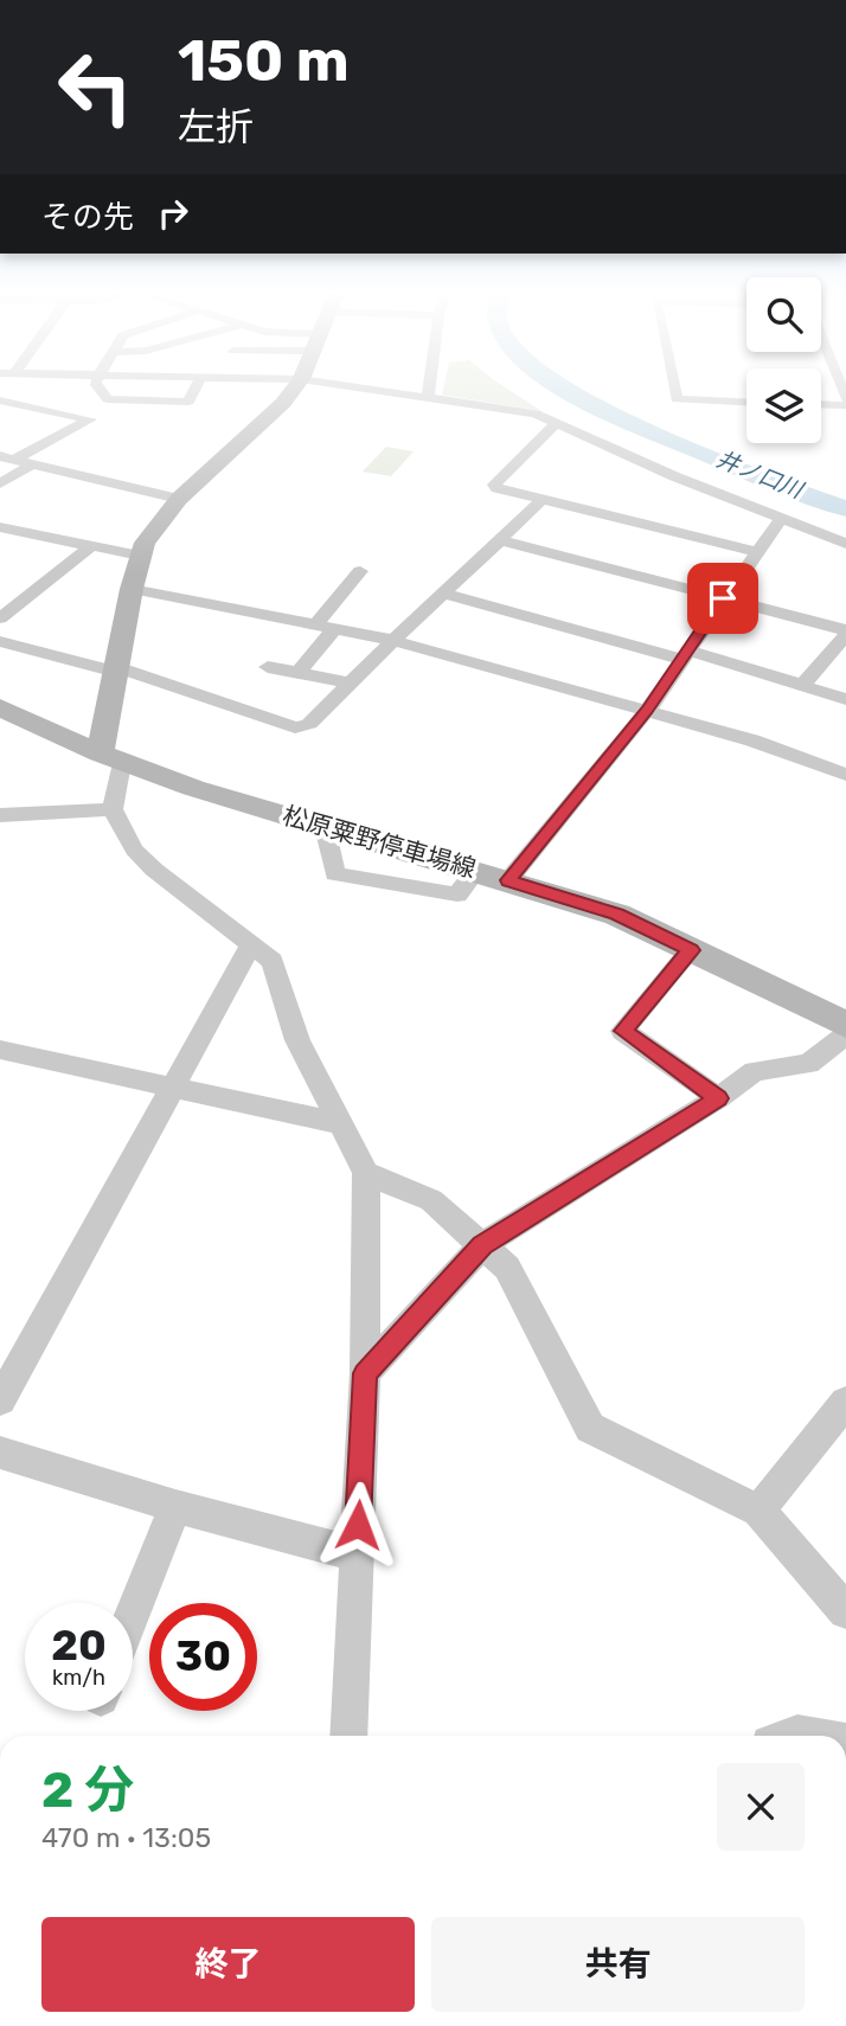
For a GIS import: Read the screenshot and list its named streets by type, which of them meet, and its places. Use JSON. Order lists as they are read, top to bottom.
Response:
{
  "streets": {
    "street": ["松原粟野停車場線"]
  },
  "water": ["井ノ口川"],
  "page": {
    "turn": ["150 m", "左折"],
    "then": "その先",
    "speed": "20 km/h",
    "limit": "30",
    "heading": ["2 分", "470 m · 13:05"],
    "buttons": ["終了", "共有"]
  }
}
